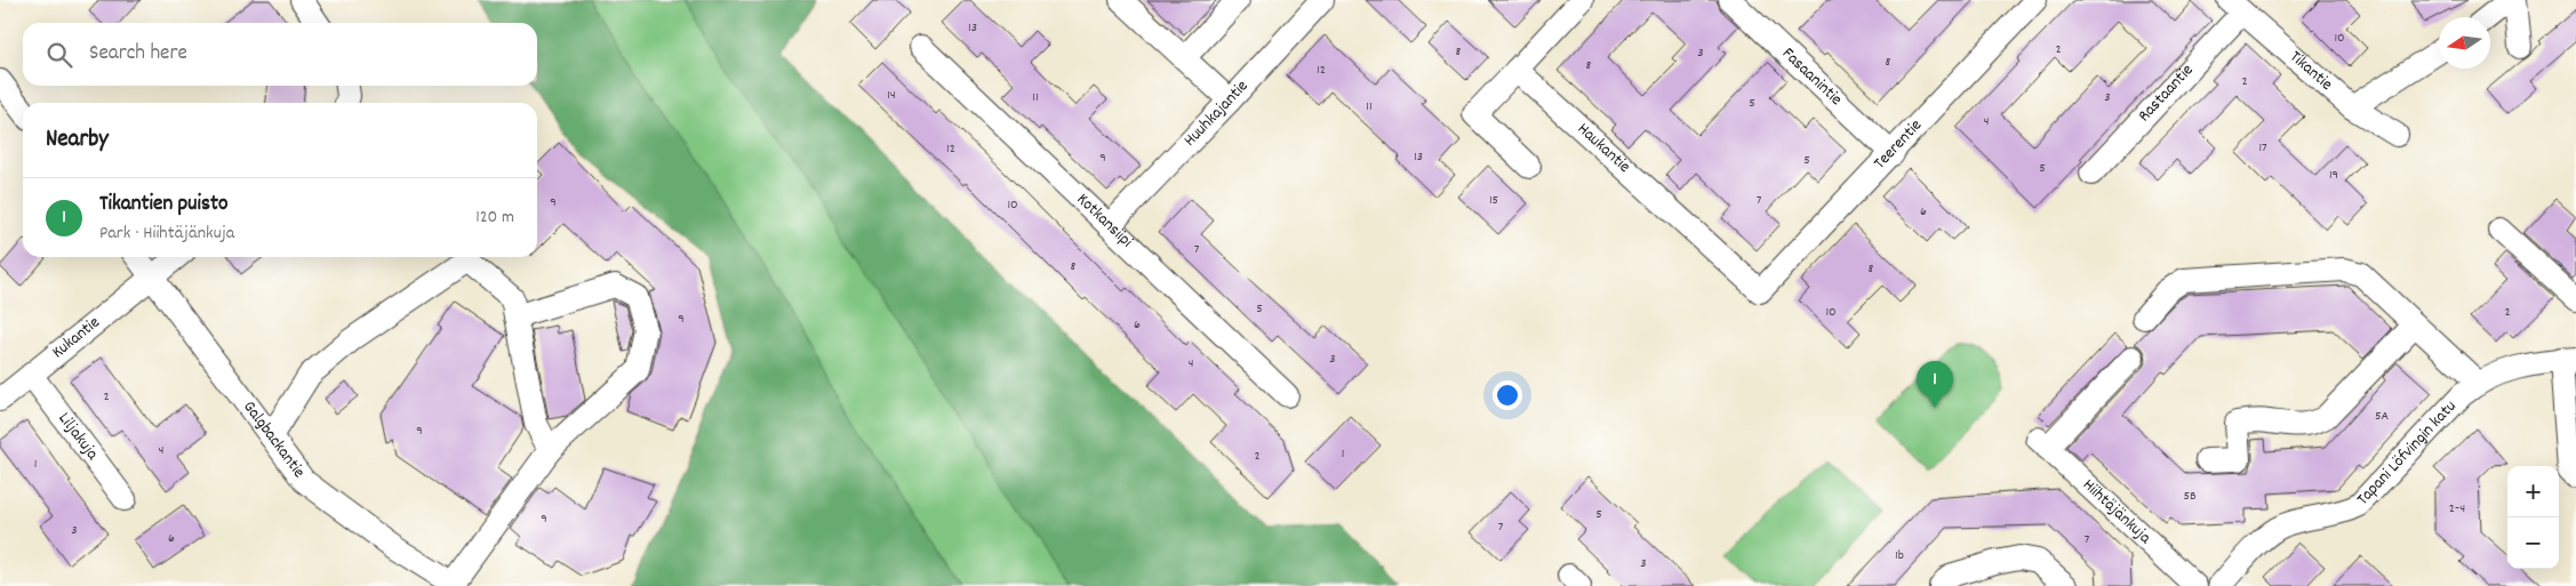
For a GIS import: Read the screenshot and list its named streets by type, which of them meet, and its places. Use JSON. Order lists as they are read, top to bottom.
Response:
{
  "streets": {
    "street": [
      "Tikantie",
      "Fasaanintie",
      "Rastaantie",
      "Huuhkajantie",
      "Teerentie",
      "Haukantie",
      "Kotkansiipi",
      "Kukantie",
      "Liljakuja",
      "Galgbackantie",
      "Tapani Löfvingin katu",
      "Hiihtäjänkuja"
    ]
  },
  "crossings": [
    ["Tikantie", "Rastaantie"],
    ["Fasaanintie", "Teerentie"],
    ["Huuhkajantie", "Kotkansiipi"],
    ["Teerentie", "Haukantie"],
    ["Kukantie", "Liljakuja"],
    ["Kukantie", "Galgbackantie"]
  ],
  "house_numbers": [
    "13",
    "10",
    "2",
    "8",
    "3",
    "8",
    "8",
    "12",
    "2",
    "14",
    "11",
    "3",
    "5",
    "11",
    "4",
    "17",
    "12",
    "13",
    "9",
    "5",
    "5",
    "19",
    "15",
    "7",
    "9",
    "10",
    "6",
    "7",
    "8",
    "8",
    "5",
    "10",
    "2",
    "9",
    "6",
    "3",
    "4",
    "2",
    "5A",
    "9",
    "4",
    "1",
    "2",
    "1",
    "5B",
    "2-4",
    "5",
    "9",
    "7",
    "3",
    "6",
    "7",
    "1b",
    "3"
  ],
  "north": "left",
  "page": {
    "search": "Search here",
    "heading": "Nearby",
    "list": [
      {
        "mark": "1",
        "name": "Tikantien puisto",
        "note": "Park · Hiihtäjänkuja",
        "value": "120 m"
      }
    ],
    "pins": "1",
    "map_buttons": ["+", "−"]
  }
}
